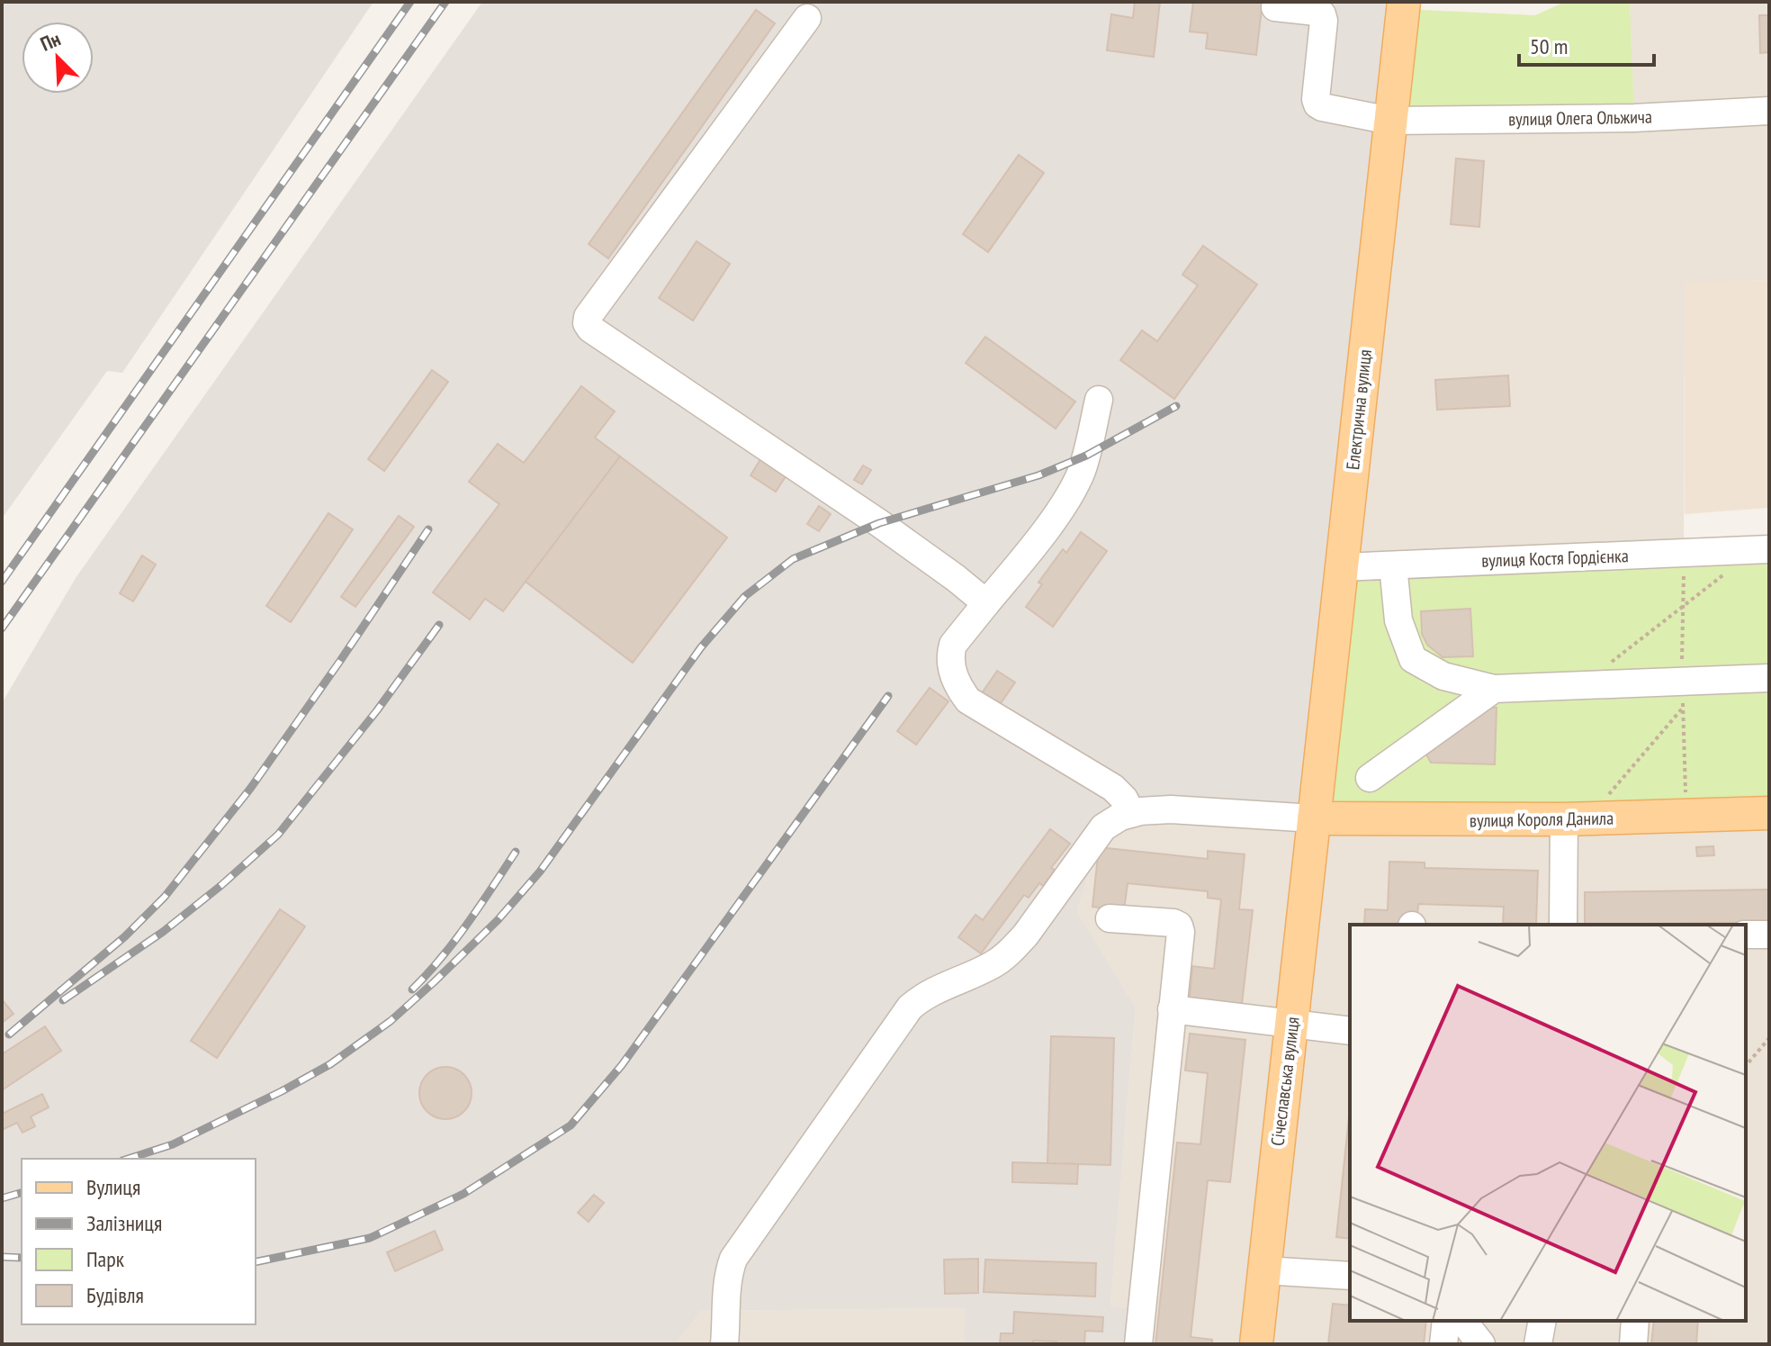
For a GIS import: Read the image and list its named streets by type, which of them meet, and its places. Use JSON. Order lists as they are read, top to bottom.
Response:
{
  "streets": {
    "main road": ["Електрична вулиця", "вулиця Короля Данила", "Січеславська вулиця"],
    "street": ["вулиця Олега Ольжича", "вулиця Костя Гордієнка"]
  },
  "crossings": [
    ["вулиця Олега Ольжича", "Електрична вулиця"],
    ["Електрична вулиця", "вулиця Костя Гордієнка"],
    ["Електрична вулиця", "вулиця Короля Данила"],
    ["Електрична вулиця", "Січеславська вулиця"],
    ["вулиця Короля Данила", "Січеславська вулиця"]
  ],
  "legend": [
    "Вулиця",
    "Залізниця",
    "Парк",
    "Будівля"
  ],
  "scale_bar": "50 m",
  "north": "top left"
}
